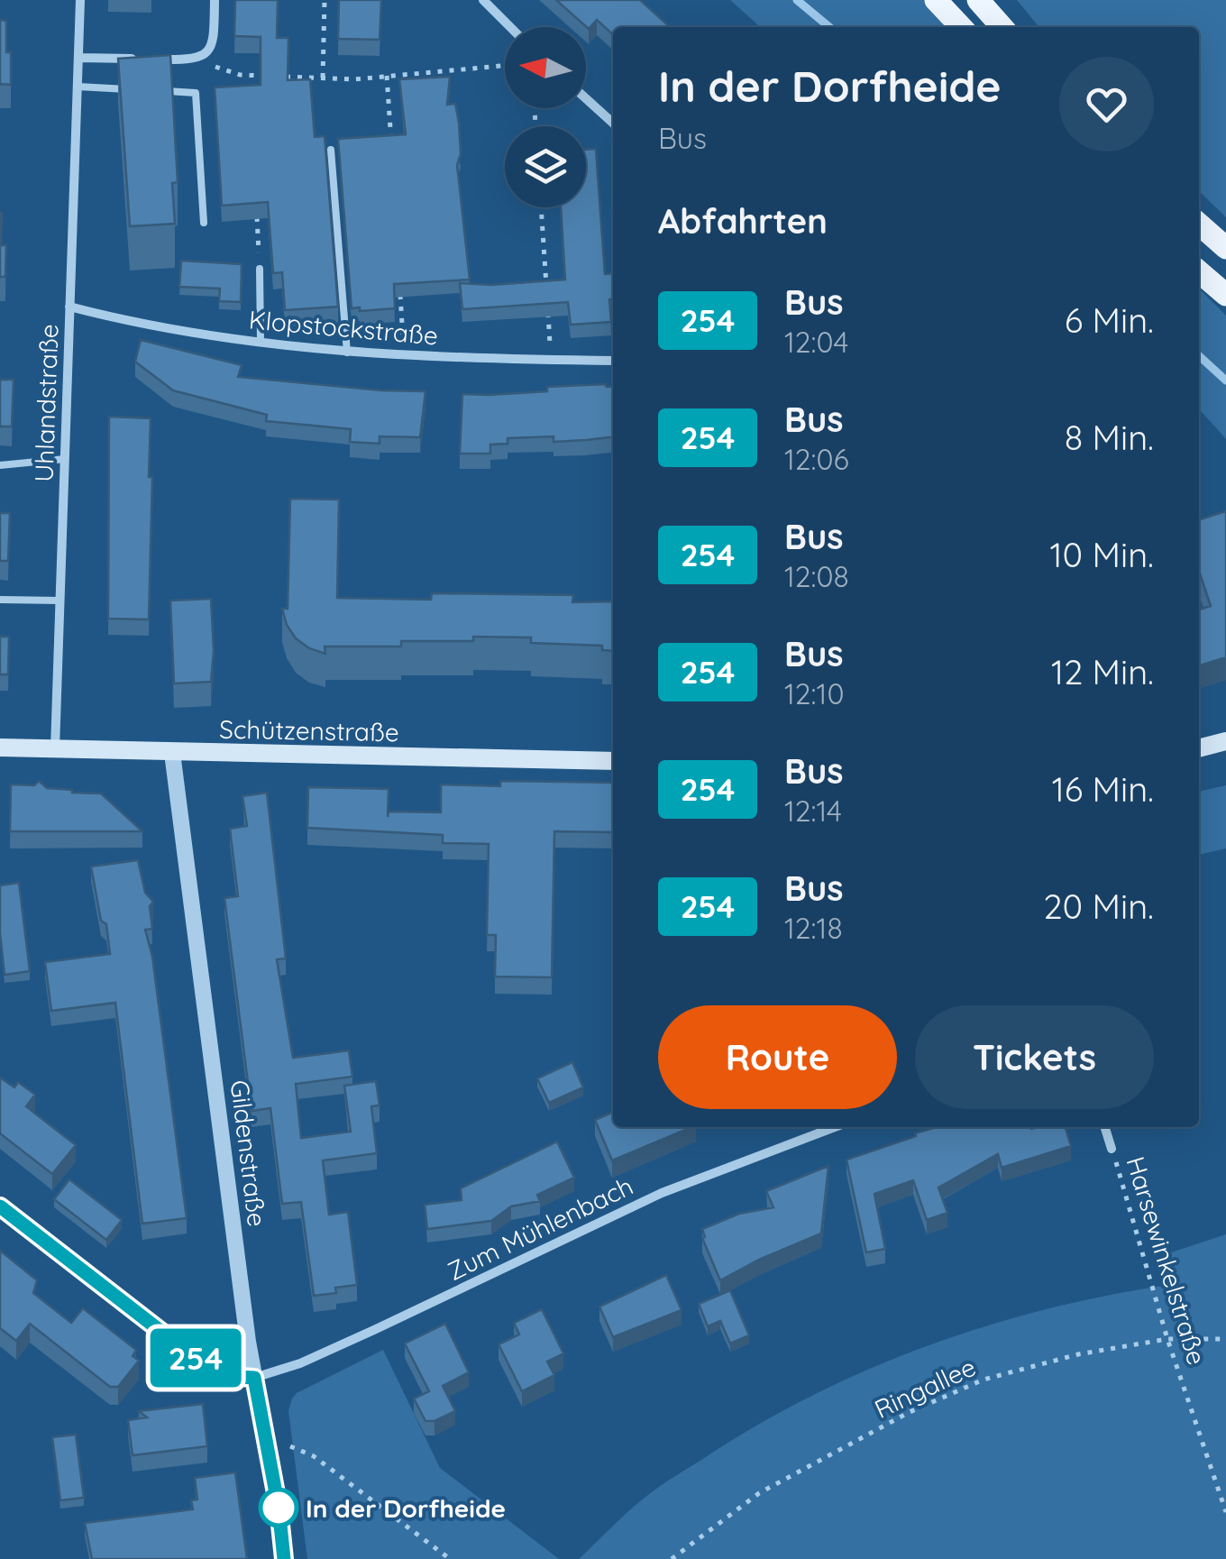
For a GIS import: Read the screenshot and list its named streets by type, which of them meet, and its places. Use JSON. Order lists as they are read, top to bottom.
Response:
{
  "streets": {
    "main road": ["Schützenstraße"],
    "street": [
      "Klopstockstraße",
      "Uhlandstraße",
      "Gildenstraße",
      "Zum Mühlenbach",
      "Harsewinkelstraße"
    ],
    "path": ["Ringallee"]
  },
  "crossings": [
    ["Klopstockstraße", "Uhlandstraße"],
    ["Uhlandstraße", "Schützenstraße"],
    ["Schützenstraße", "Gildenstraße"],
    ["Gildenstraße", "Zum Mühlenbach"],
    ["Harsewinkelstraße", "Ringallee"]
  ],
  "places": ["In der Dorfheide"],
  "lines": ["bus line 254"],
  "north": "left",
  "page": {
    "on_map": "254",
    "heading": [
      ["In der Dorfheide", "Bus"],
      "Abfahrten"
    ],
    "list": [
      {
        "mark": "254",
        "name": "Bus",
        "note": "12:04",
        "value": "6 Min."
      },
      {
        "mark": "254",
        "name": "Bus",
        "note": "12:06",
        "value": "8 Min."
      },
      {
        "mark": "254",
        "name": "Bus",
        "note": "12:08",
        "value": "10 Min."
      },
      {
        "mark": "254",
        "name": "Bus",
        "note": "12:10",
        "value": "12 Min."
      },
      {
        "mark": "254",
        "name": "Bus",
        "note": "12:14",
        "value": "16 Min."
      },
      {
        "mark": "254",
        "name": "Bus",
        "note": "12:18",
        "value": "20 Min."
      }
    ],
    "buttons": ["Route", "Tickets"]
  }
}
